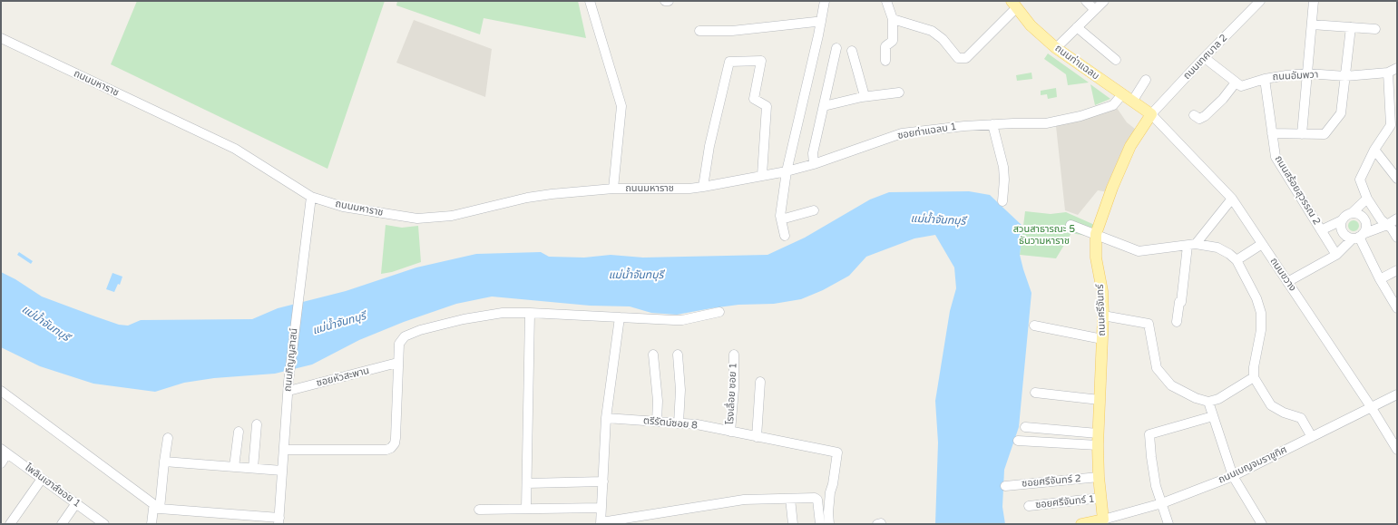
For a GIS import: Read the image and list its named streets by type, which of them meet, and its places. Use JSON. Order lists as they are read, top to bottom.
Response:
{
  "streets": {
    "main road": ["ถนนท่าแฉลบ", "ถนนศรีจันทร์"],
    "street": [
      "ถนนเทศบาล 2",
      "ถนนอัมพวา",
      "ถนนมหาราช",
      "ซอยท่าแฉลบ 1",
      "ถนนสร้อยสุวรรณ 2",
      "ถนนขวาง",
      "ถนนภิญญสาสน์",
      "ซอยหัวสะพาน",
      "โรงเลื่อย ซอย 1",
      "ตรีรัตน์ซอย 8",
      "ถนนเบญจมราชูทิศ",
      "ซอยศรีจันทร์ 2",
      "ไพลินเฮาส์ซอย 1",
      "ซอยศรีจันทร์ 1"
    ]
  },
  "crossings": [
    ["ถนนเทศบาล 2", "ถนนท่าแฉลบ"],
    ["ถนนเทศบาล 2", "ถนนขวาง"],
    ["ถนนเทศบาล 2", "ถนนศรีจันทร์"],
    ["ถนนท่าแฉลบ", "ซอยท่าแฉลบ 1"],
    ["ถนนท่าแฉลบ", "ถนนขวาง"],
    ["ถนนท่าแฉลบ", "ถนนศรีจันทร์"],
    ["ถนนอัมพวา", "ถนนสร้อยสุวรรณ 2"],
    ["ถนนมหาราช", "ซอยท่าแฉลบ 1"],
    ["ถนนมหาราช", "ถนนภิญญสาสน์"],
    ["ถนนขวาง", "ถนนศรีจันทร์"],
    ["ถนนขวาง", "ถนนเบญจมราชูทิศ"],
    ["ถนนศรีจันทร์", "ถนนเบญจมราชูทิศ"],
    ["ถนนศรีจันทร์", "ซอยศรีจันทร์ 2"],
    ["ถนนศรีจันทร์", "ซอยศรีจันทร์ 1"],
    ["ถนนภิญญสาสน์", "ซอยหัวสะพาน"],
    ["โรงเลื่อย ซอย 1", "ตรีรัตน์ซอย 8"]
  ],
  "water": ["แม่น้ำจันทบุรี"],
  "parks": ["สวนสาธารณะ 5 ธันวามหาราช"]
}
